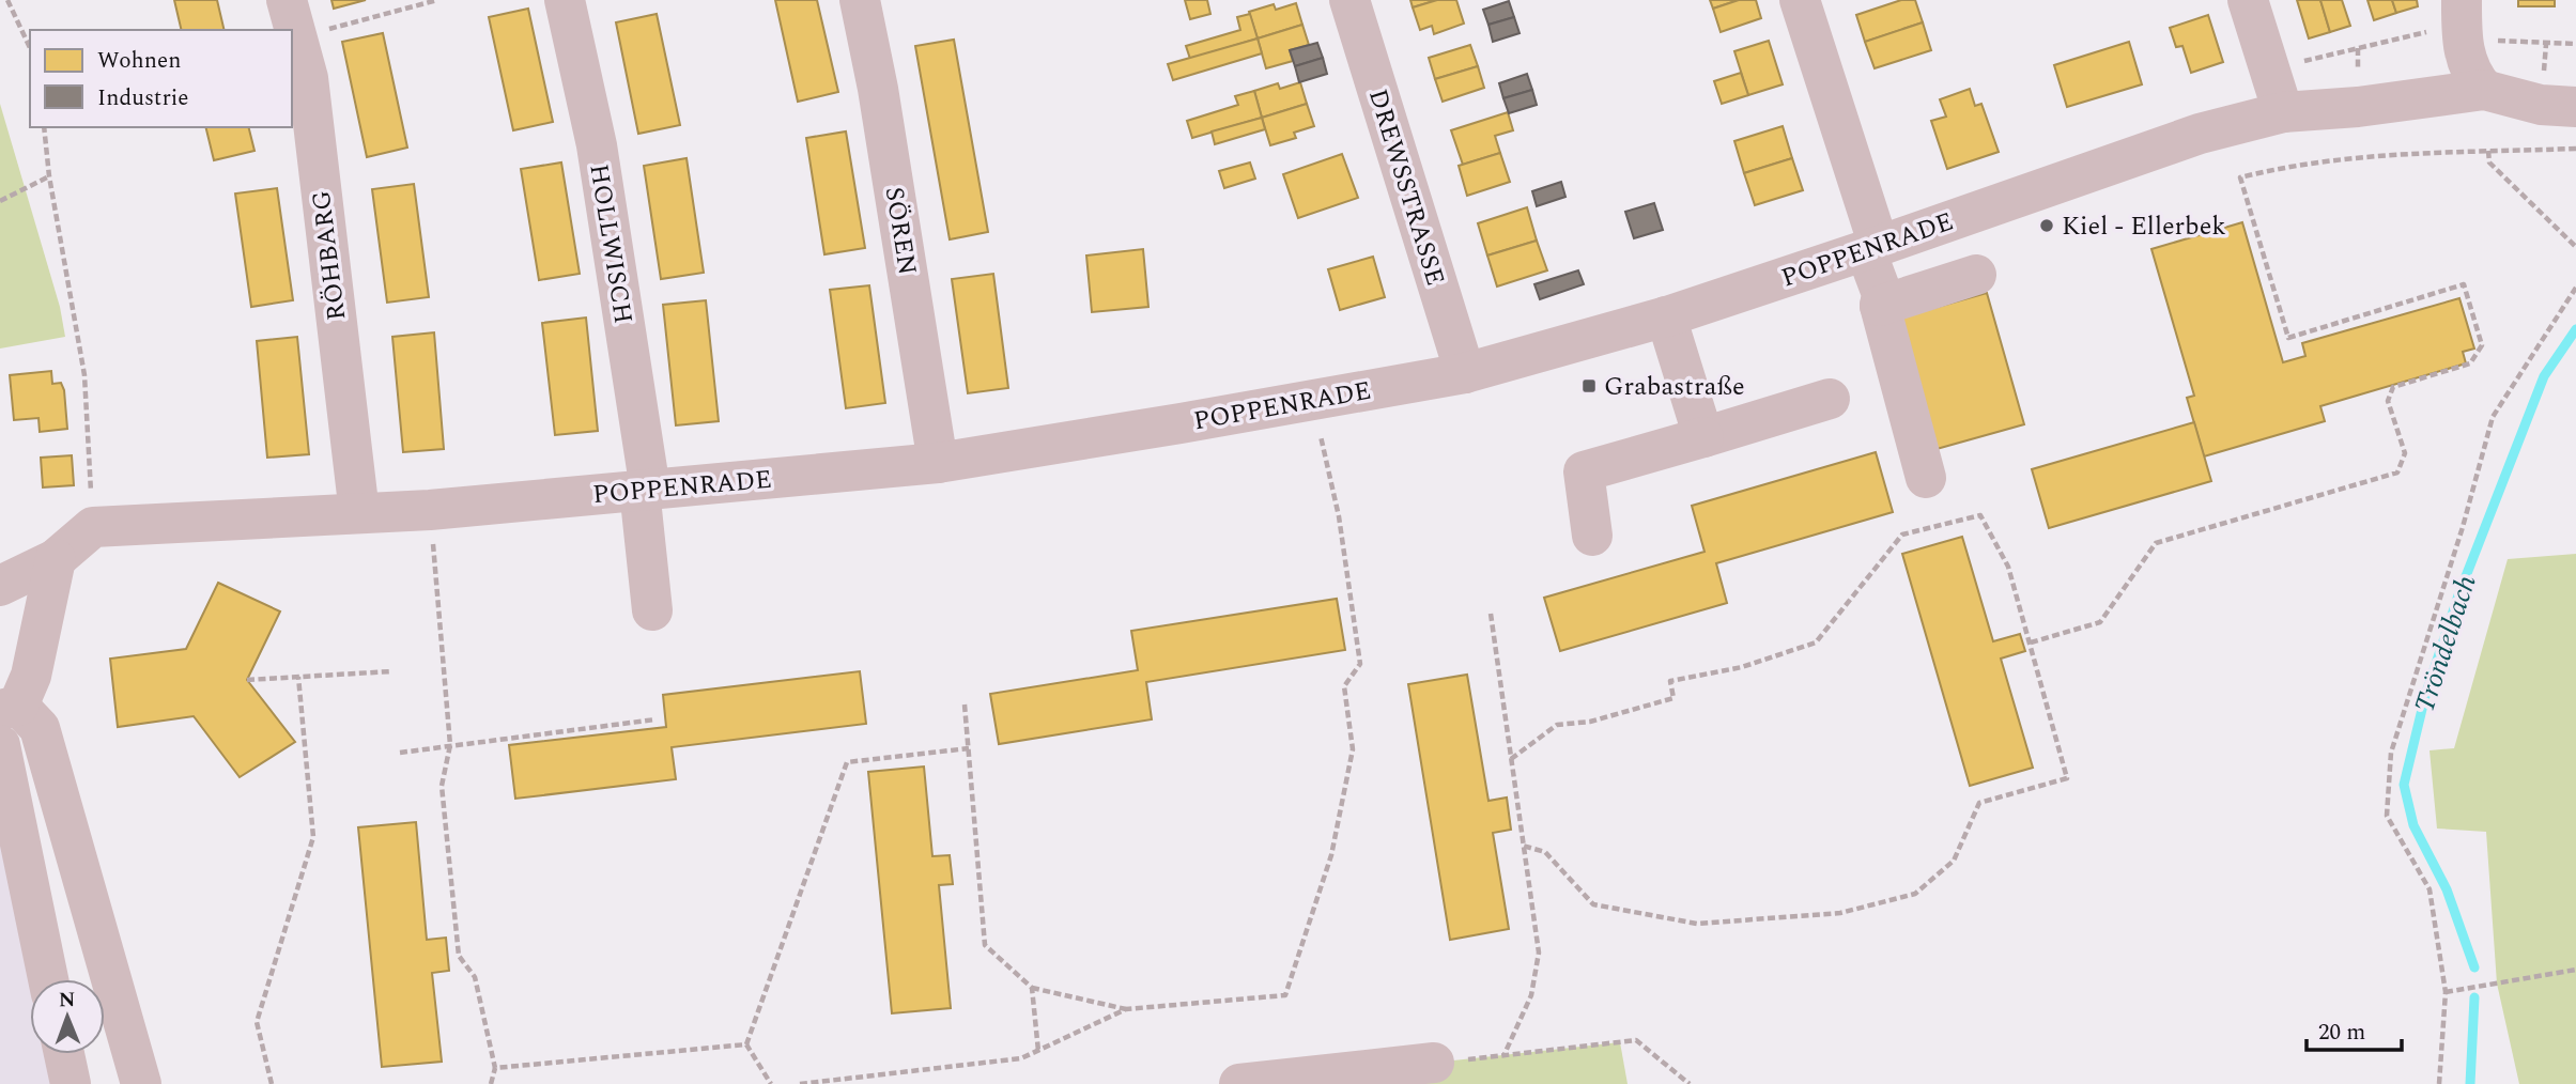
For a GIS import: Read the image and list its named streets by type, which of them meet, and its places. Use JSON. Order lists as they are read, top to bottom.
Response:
{
  "streets": {
    "street": [
      "DREWSSTRASSE",
      "SÖREN",
      "HOLLWISCH",
      "POPPENRADE",
      "RÖHBARG"
    ]
  },
  "crossings": [
    ["DREWSSTRASSE", "POPPENRADE"],
    ["SÖREN", "POPPENRADE"],
    ["HOLLWISCH", "POPPENRADE"],
    ["POPPENRADE", "RÖHBARG"]
  ],
  "water": ["Tröndelbach"],
  "places": {
    "other": ["Kiel - Ellerbek"],
    "transit": ["Grabastraße"]
  },
  "legend": ["Wohnen", "Industrie"],
  "scale_bar": "20 m",
  "north": "top"
}
